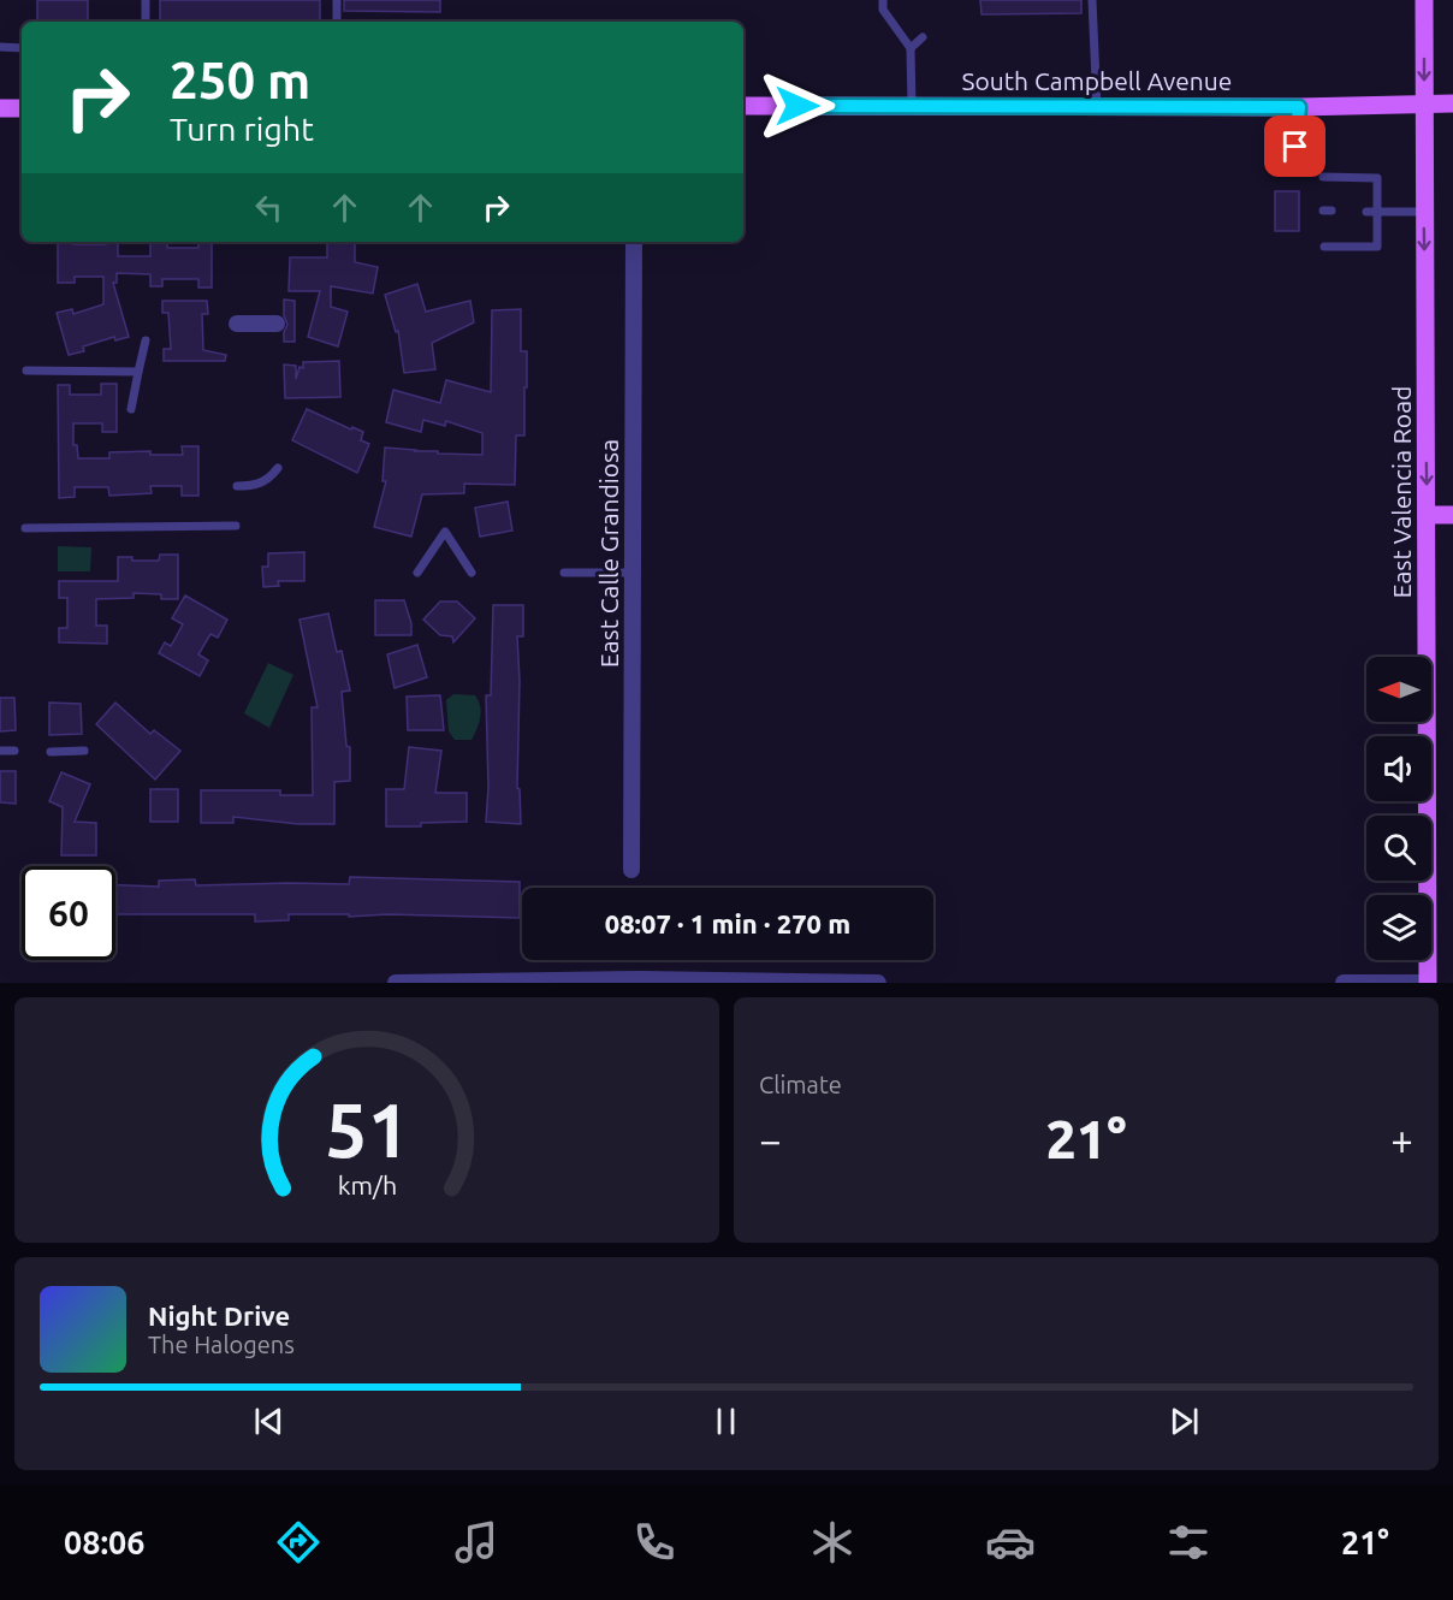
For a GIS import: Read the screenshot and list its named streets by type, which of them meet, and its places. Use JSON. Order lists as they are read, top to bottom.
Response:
{
  "streets": {
    "main road": ["South Campbell Avenue", "East Valencia Road"],
    "street": ["East Calle Grandiosa"]
  },
  "crossings": [
    ["South Campbell Avenue", "East Valencia Road"]
  ],
  "one_way": ["East Valencia Road"],
  "north": "left",
  "page": {
    "turn": ["250 m", "Turn right"],
    "limit": "60",
    "trip": "08:07 · 1 min · 270 m",
    "tile": "Climate",
    "heat": ["−", "21°", "+"],
    "song": ["Night Drive", "The Halogens"],
    "tabs": ["08:06", "21°"],
    "gauge": ["51", "km/h"]
  }
}
